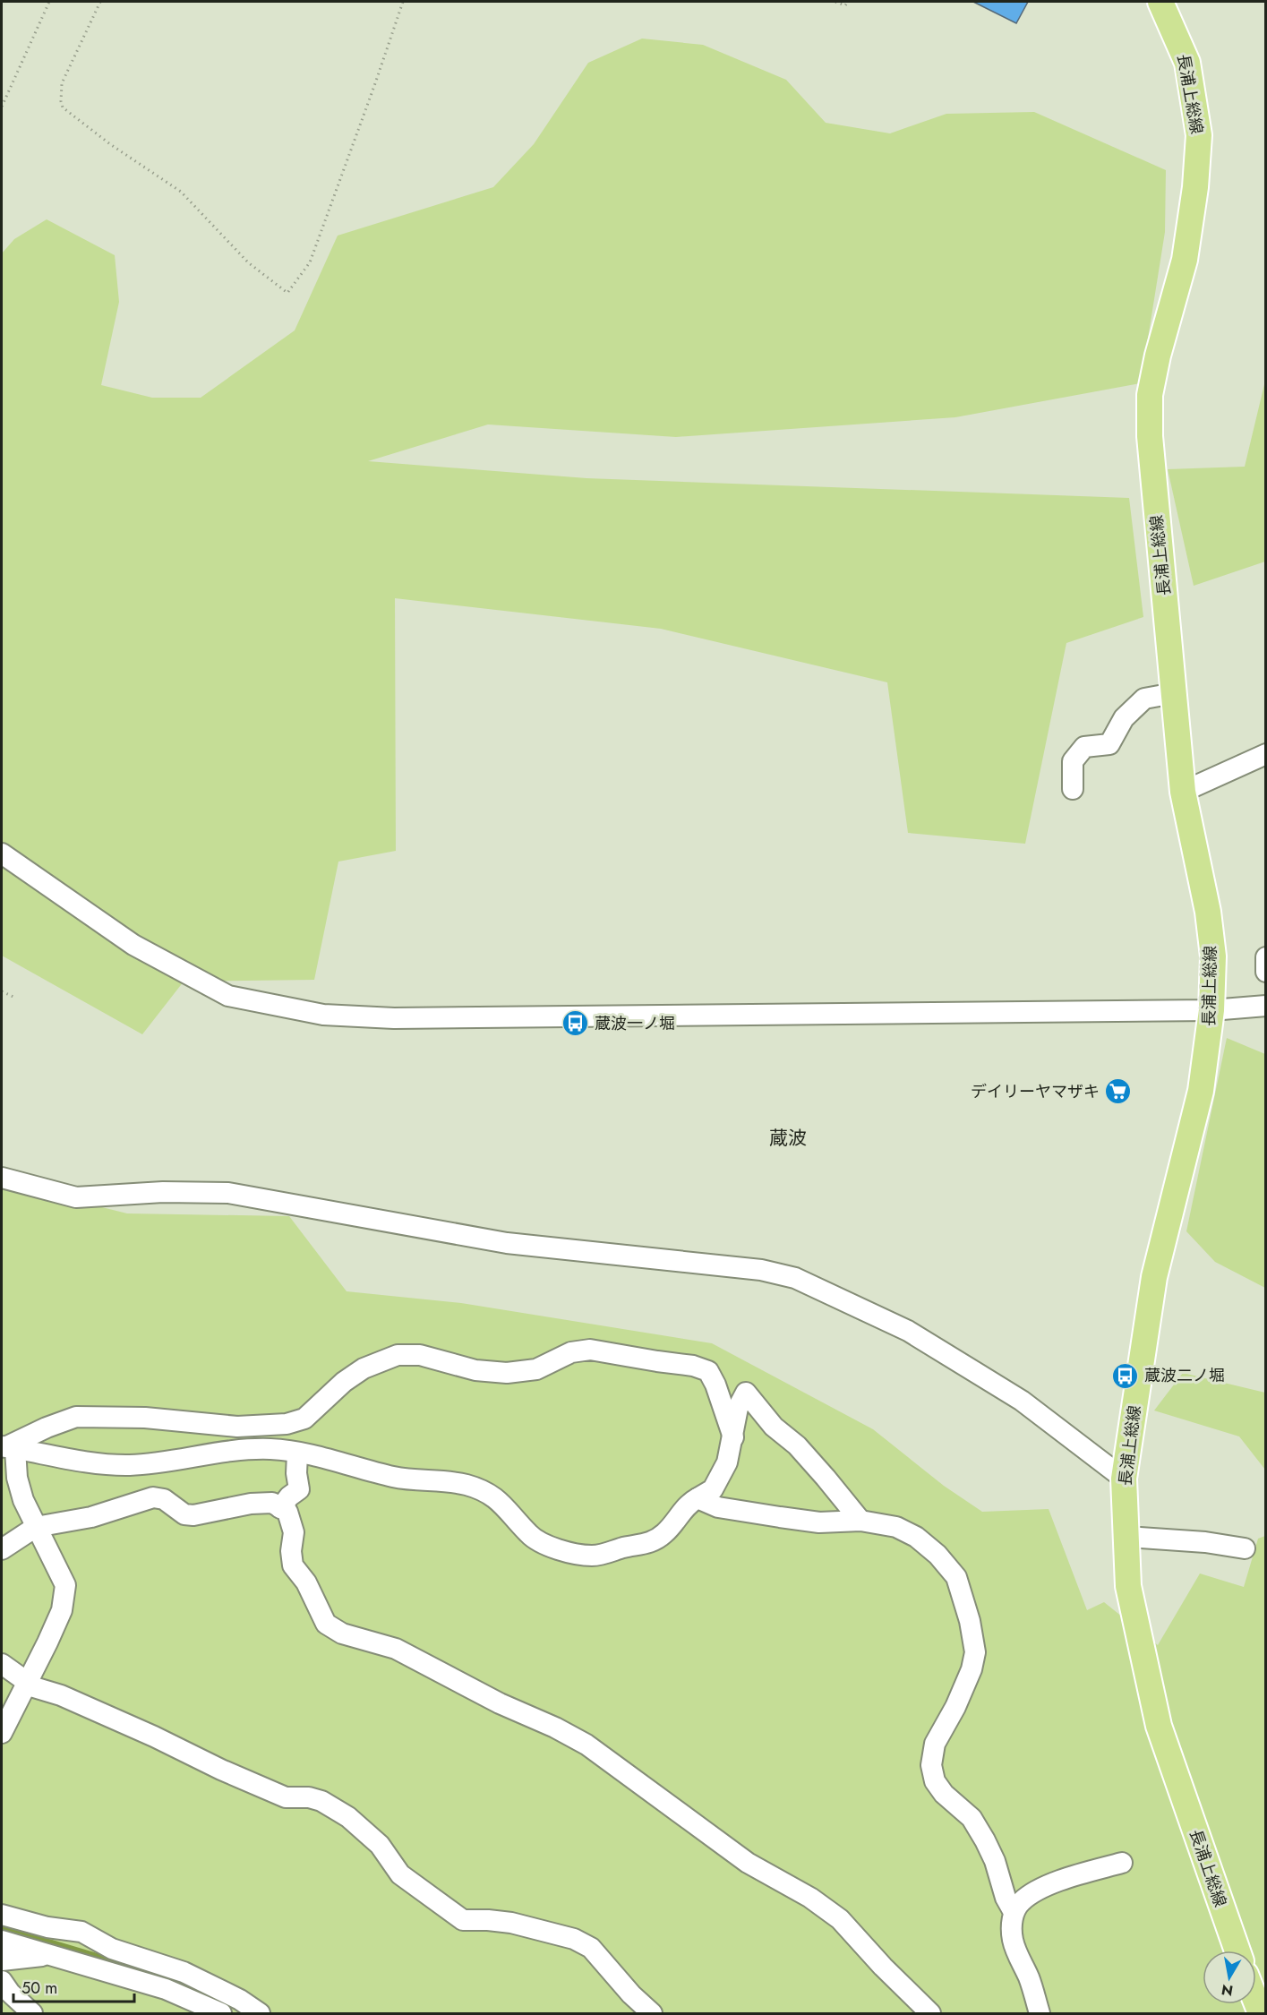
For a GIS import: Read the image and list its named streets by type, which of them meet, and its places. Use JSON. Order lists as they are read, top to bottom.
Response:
{
  "streets": {
    "main road": ["長浦上総線"]
  },
  "districts": ["蔵波"],
  "places": {
    "bus stop": ["蔵波一ノ堀", "蔵波二ノ堀"],
    "supermarket": ["デイリーヤマザキ"]
  },
  "scale_bar": "50 m",
  "north": "bottom"
}
